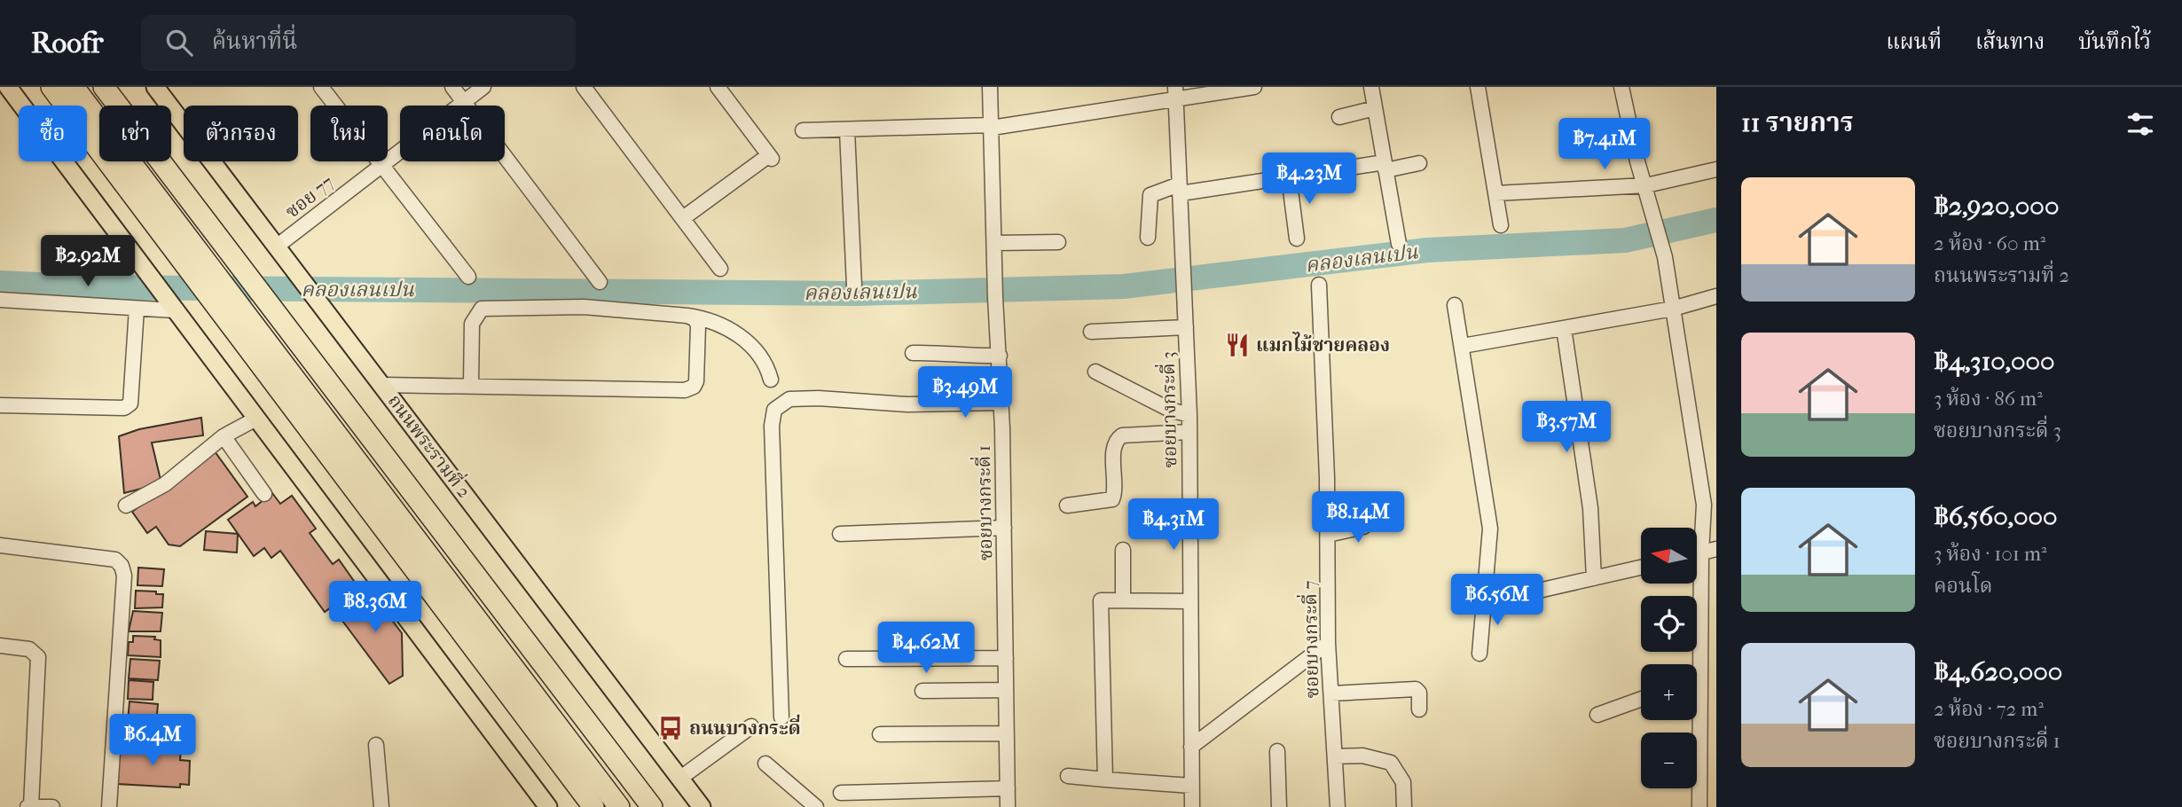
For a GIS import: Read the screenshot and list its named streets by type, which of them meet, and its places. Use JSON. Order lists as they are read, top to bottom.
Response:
{
  "streets": {
    "highway": ["ถนนพระรามที่ 2"],
    "street": [
      "ซอย 77",
      "ซอยบางกระดี่ 3",
      "ซอยบางกระดี่ 1",
      "ซอยบางกระดี่ 7"
    ]
  },
  "crossings": [
    ["ซอย 77", "ถนนพระรามที่ 2"]
  ],
  "water": ["คลองเลนเปน"],
  "places": {
    "restaurant": ["แมกไม้ชายคลอง"],
    "bus stop": ["ถนนบางกระดี่"]
  },
  "north": "left",
  "page": {
    "header": "Roofr",
    "search": "ค้นหาที่นี่",
    "nav": ["แผนที่", "เส้นทาง", "บันทึกไว้"],
    "heading": "11 รายการ",
    "chip": [
      "ซื้อ",
      "เช่า",
      "ตัวกรอง",
      "ใหม่",
      "คอนโด"
    ],
    "price": [
      "฿7.41M",
      "฿4.23M",
      "฿2.92M",
      "฿3.49M",
      "฿3.57M",
      "฿8.14M",
      "฿4.31M",
      "฿6.56M",
      "฿8.36M",
      "฿4.62M",
      "฿6.4M"
    ],
    "list": [
      {
        "name": "฿2,920,000",
        "note": "2 ห้อง · 60 m² · ถนนพระรามที่ 2"
      },
      {
        "name": "฿4,310,000",
        "note": "3 ห้อง · 86 m² · ซอยบางกระดี่ 3"
      },
      {
        "name": "฿6,560,000",
        "note": "3 ห้อง · 101 m² · คอนโด"
      },
      {
        "name": "฿4,620,000",
        "note": "2 ห้อง · 72 m² · ซอยบางกระดี่ 1"
      }
    ],
    "map_buttons": ["+", "−"]
  }
}
